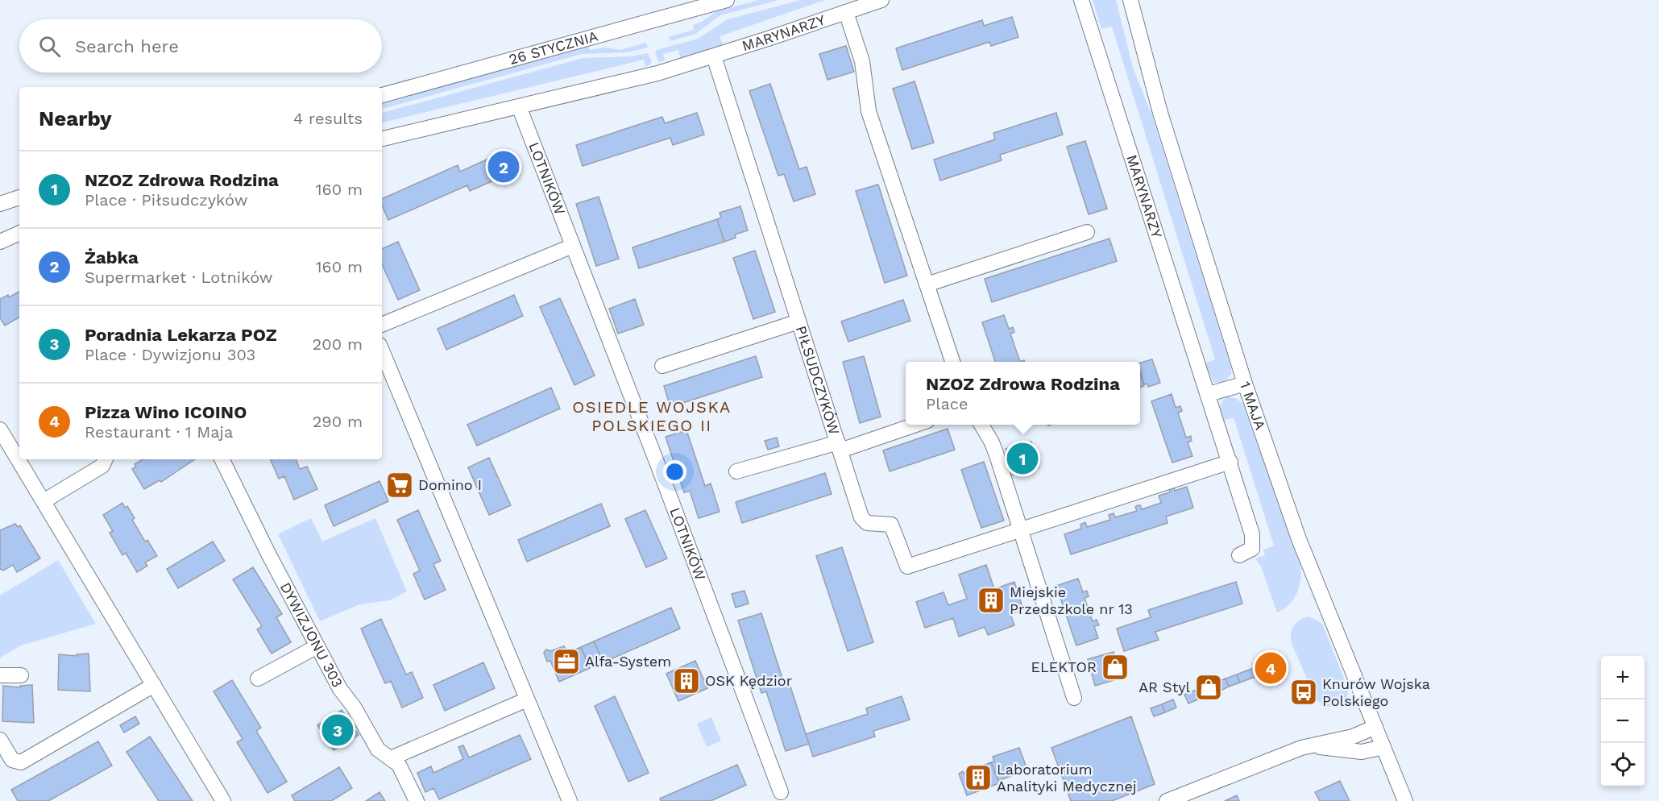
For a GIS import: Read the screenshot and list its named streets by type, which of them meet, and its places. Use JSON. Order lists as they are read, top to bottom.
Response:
{
  "streets": {
    "street": [
      "MARYNARZY",
      "26 STYCZNIA",
      "LOTNIKÓW",
      "PIŁSUDCZYKÓW",
      "1 MAJA",
      "DYWIZJONU 303"
    ]
  },
  "crossings": [
    ["MARYNARZY", "LOTNIKÓW"],
    ["MARYNARZY", "PIŁSUDCZYKÓW"]
  ],
  "districts": ["OSIEDLE WOJSKA POLSKIEGO II"],
  "places": {
    "supermarket": ["Domino I"],
    "building": ["Miejskie Przedszkole nr 13", "OSK Kędzior", "Laboratorium Analityki Medycznej"],
    "office": ["Alfa-System"],
    "shop": ["ELEKTOR", "AR Styl"],
    "bus stop": ["Knurów Wojska Polskiego"]
  },
  "page": {
    "search": "Search here",
    "heading": ["Nearby", "4 results"],
    "pins": [
      "2",
      "1",
      "4",
      "3"
    ],
    "list": [
      {
        "mark": "1",
        "name": "NZOZ Zdrowa Rodzina",
        "note": "Place · Piłsudczyków",
        "value": "160 m"
      },
      {
        "mark": "2",
        "name": "Żabka",
        "note": "Supermarket · Lotników",
        "value": "160 m"
      },
      {
        "mark": "3",
        "name": "Poradnia Lekarza POZ",
        "note": "Place · Dywizjonu 303",
        "value": "200 m"
      },
      {
        "mark": "4",
        "name": "Pizza Wino ICOINO",
        "note": "Restaurant · 1 Maja",
        "value": "290 m"
      }
    ],
    "popup": ["NZOZ Zdrowa Rodzina", "Place"],
    "map_buttons": ["+", "−"]
  }
}
